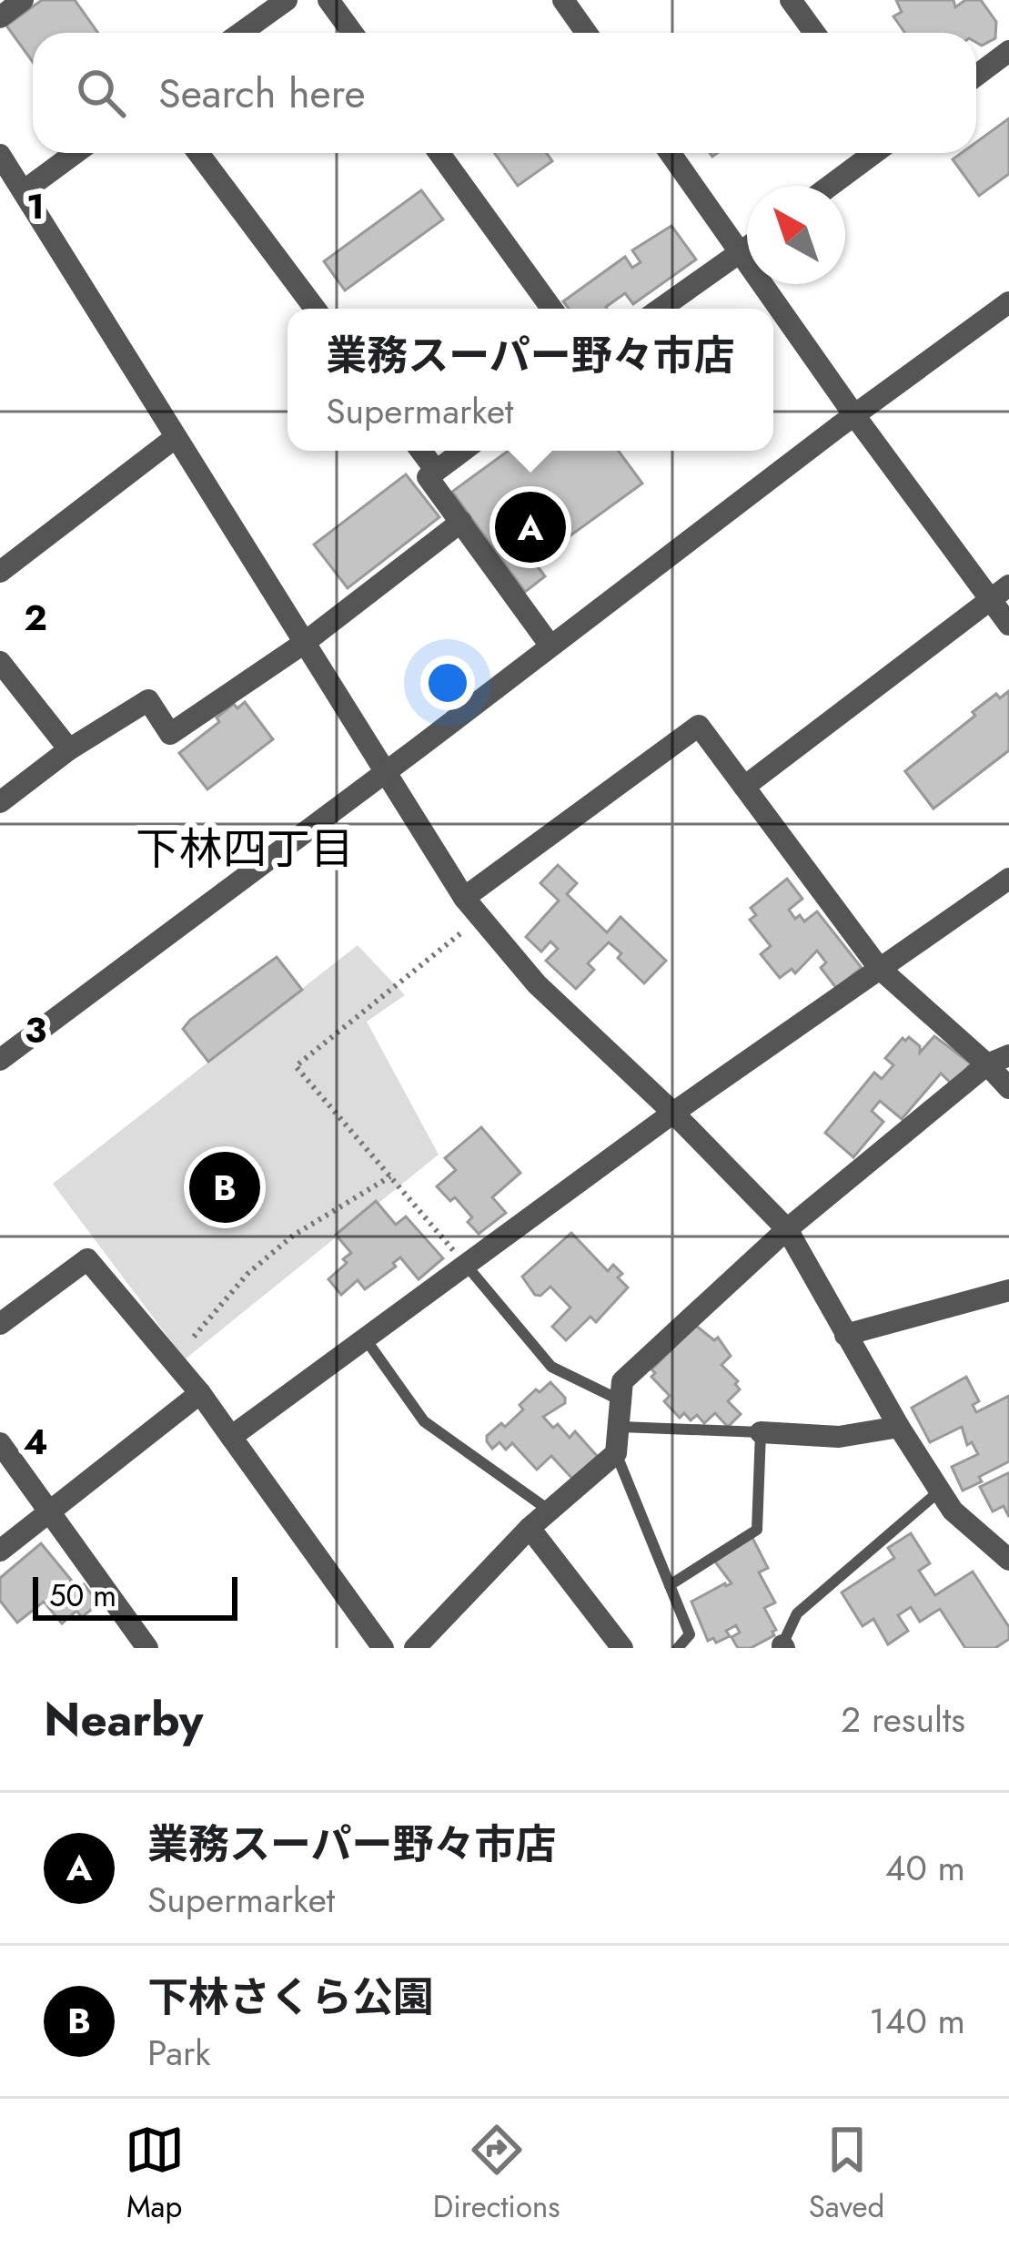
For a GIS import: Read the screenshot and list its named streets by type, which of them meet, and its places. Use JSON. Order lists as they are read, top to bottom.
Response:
{
  "districts": ["下林四丁目"],
  "scale_bar": "50 m",
  "north": "top left",
  "page": {
    "search": "Search here",
    "popup": ["業務スーパー野々市店", "Supermarket"],
    "pins": ["A", "B"],
    "scale": "50 m",
    "heading": ["Nearby", "2 results"],
    "list": [
      {
        "mark": "A",
        "name": "業務スーパー野々市店",
        "note": "Supermarket",
        "value": "40 m"
      },
      {
        "mark": "B",
        "name": "下林さくら公園",
        "note": "Park",
        "value": "140 m"
      }
    ],
    "nav": ["Map", "Directions", "Saved"]
  },
  "grid": {
    "rows": [
      "1",
      "2",
      "3",
      "4"
    ]
  }
}
